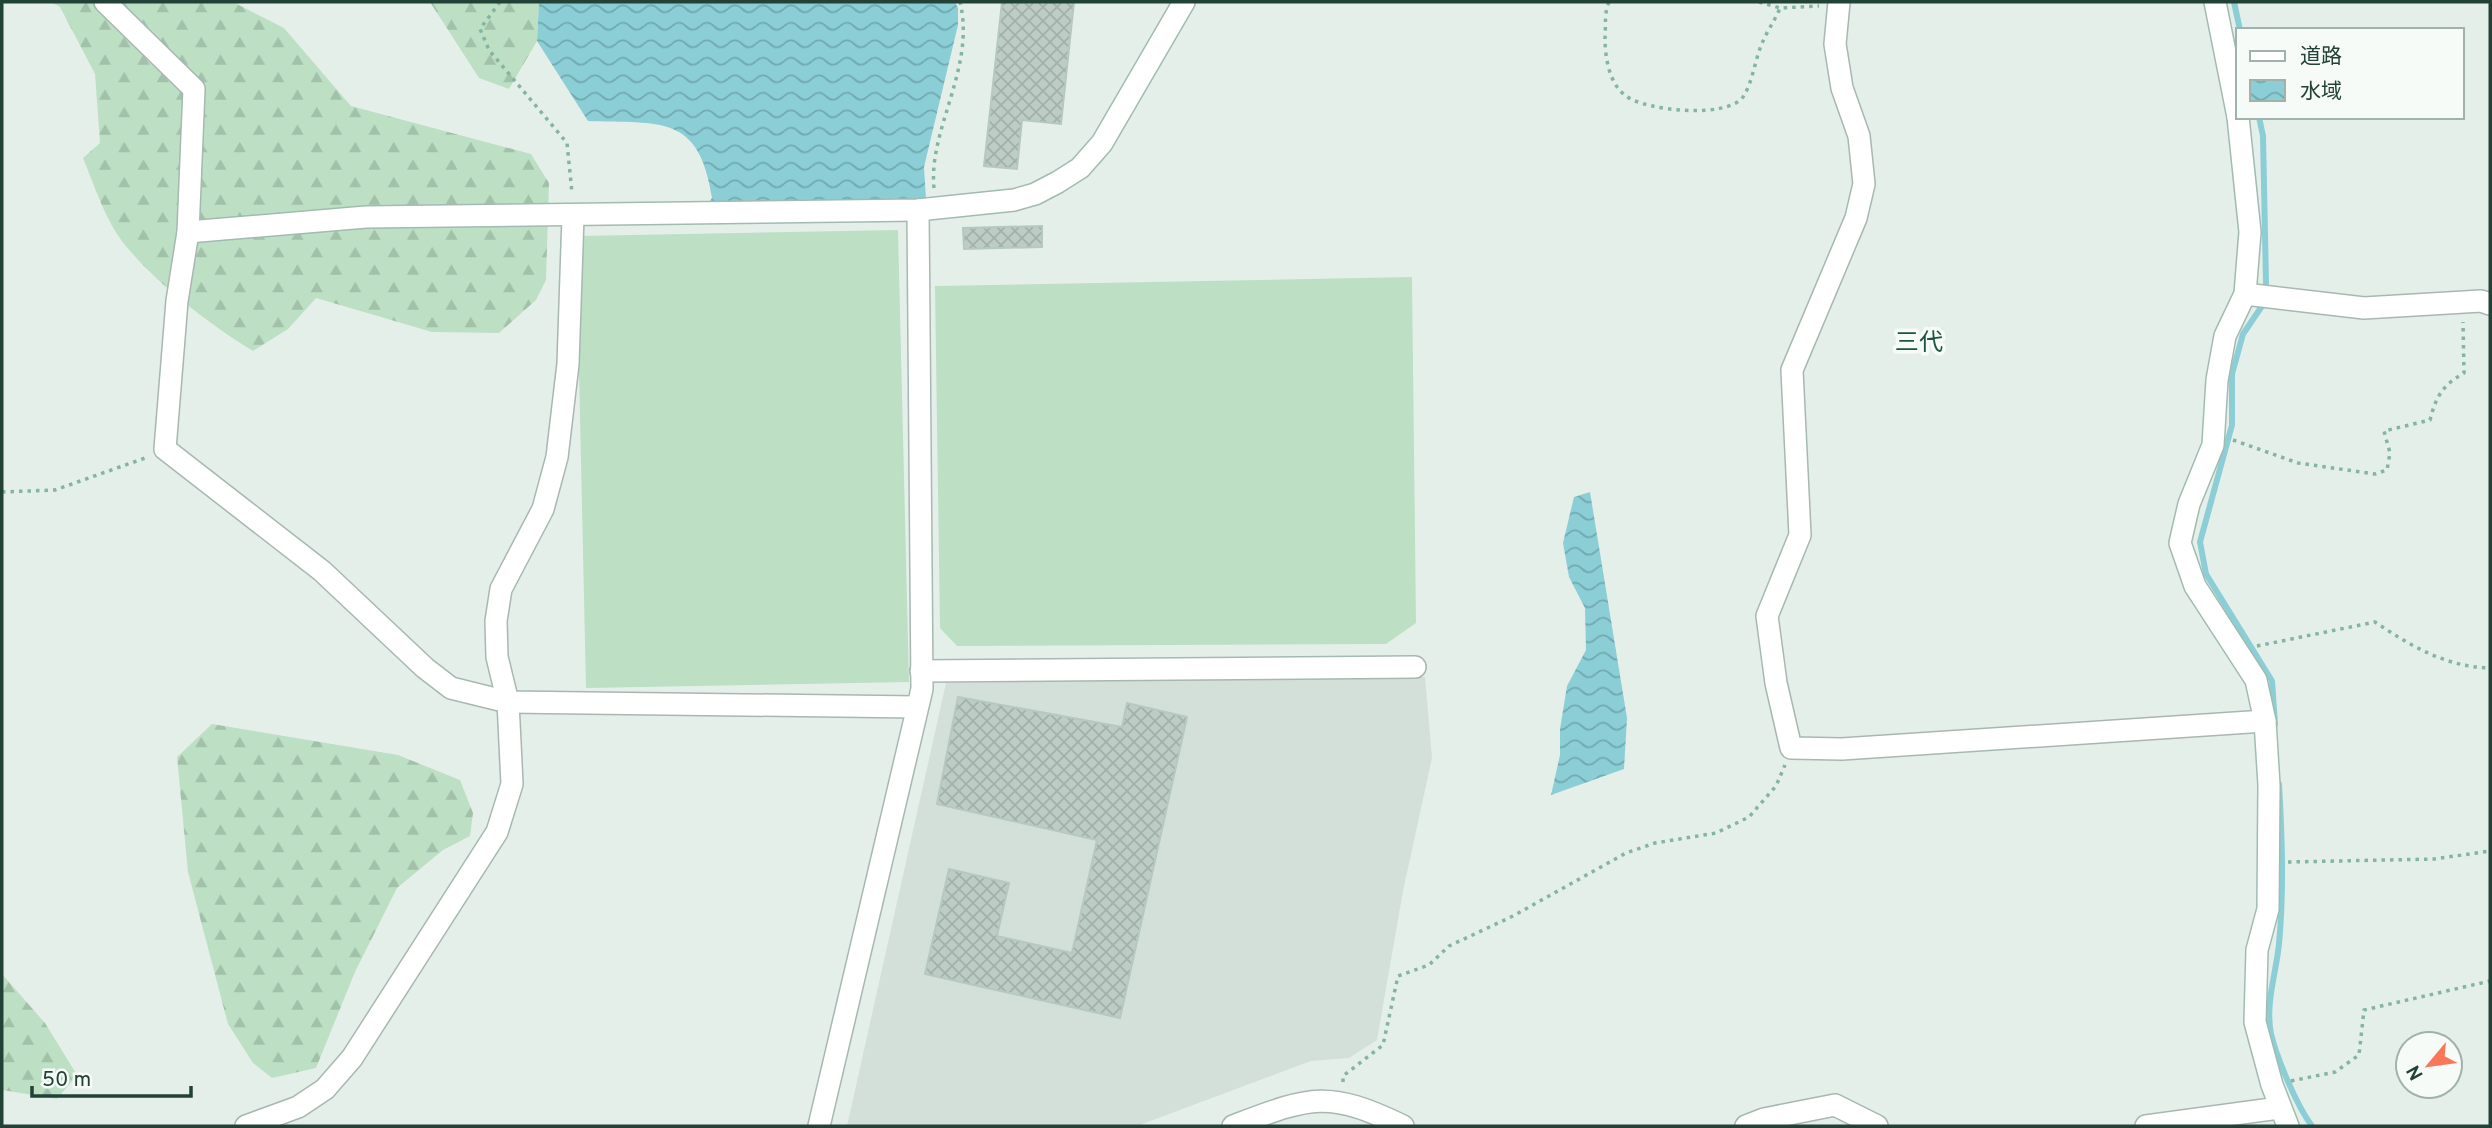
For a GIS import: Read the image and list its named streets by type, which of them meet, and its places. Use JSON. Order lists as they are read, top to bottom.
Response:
{
  "districts": ["三代"],
  "legend": ["道路", "水域"],
  "scale_bar": "50 m",
  "north": "bottom left"
}
